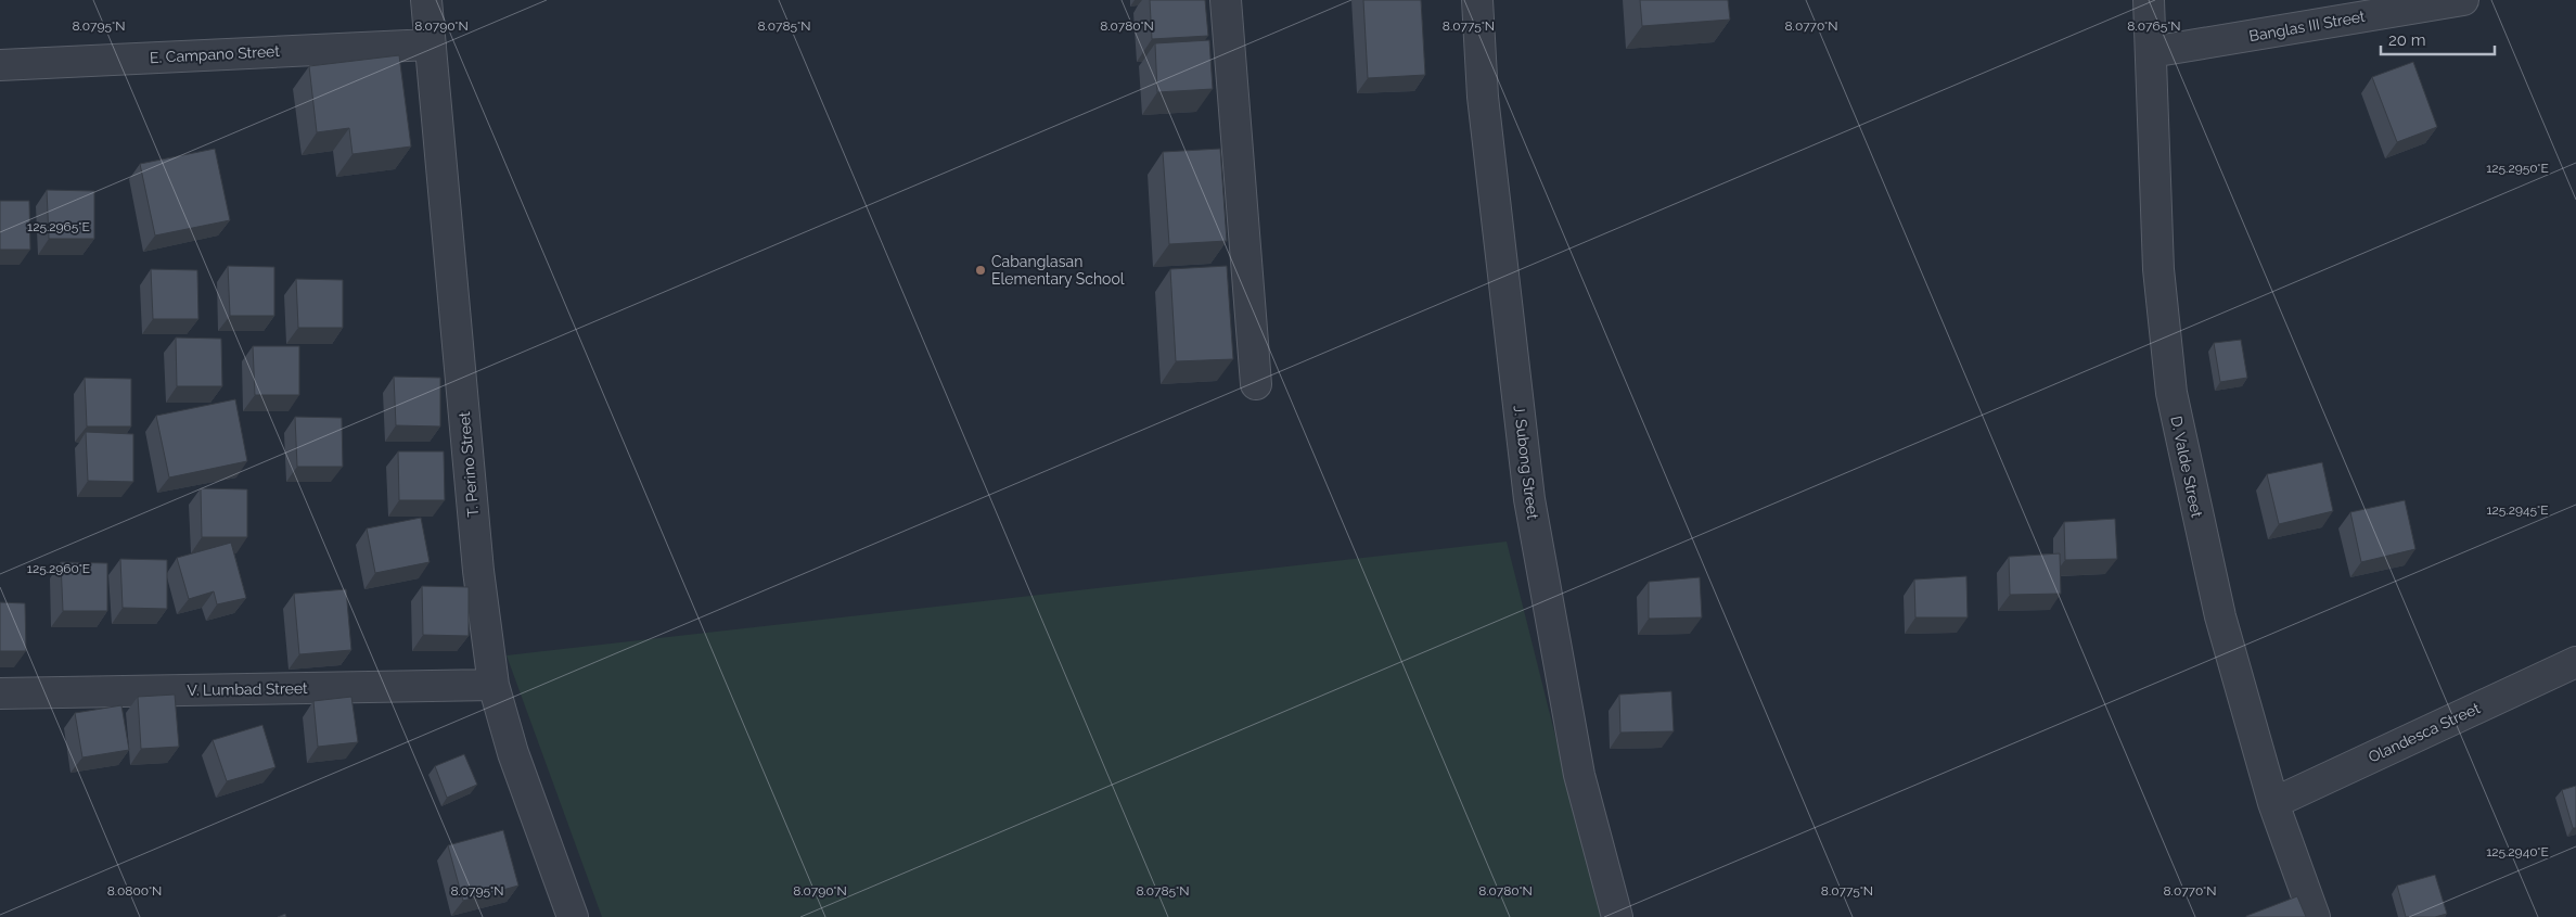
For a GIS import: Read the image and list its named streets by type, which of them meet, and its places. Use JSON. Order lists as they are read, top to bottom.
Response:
{
  "streets": {
    "street": [
      "Banglas III Street",
      "E. Campano Street",
      "J. Subong Street",
      "T. Perino Street",
      "D. Valde Street",
      "V. Lumbad Street",
      "Olandesca Street"
    ]
  },
  "crossings": [
    ["Banglas III Street", "D. Valde Street"],
    ["E. Campano Street", "T. Perino Street"],
    ["T. Perino Street", "V. Lumbad Street"],
    ["D. Valde Street", "Olandesca Street"]
  ],
  "places": ["Cabanglasan Elementary School"],
  "scale_bar": "20 m",
  "coordinates": [
    "8.0795°N",
    "8.0790°N",
    "8.0785°N",
    "8.0780°N",
    "8.0775°N",
    "8.0770°N",
    "8.0765°N",
    "125.2950°E",
    "125.2965°E",
    "125.2945°E",
    "125.2960°E",
    "125.2940°E",
    "8.0800°N"
  ]
}
